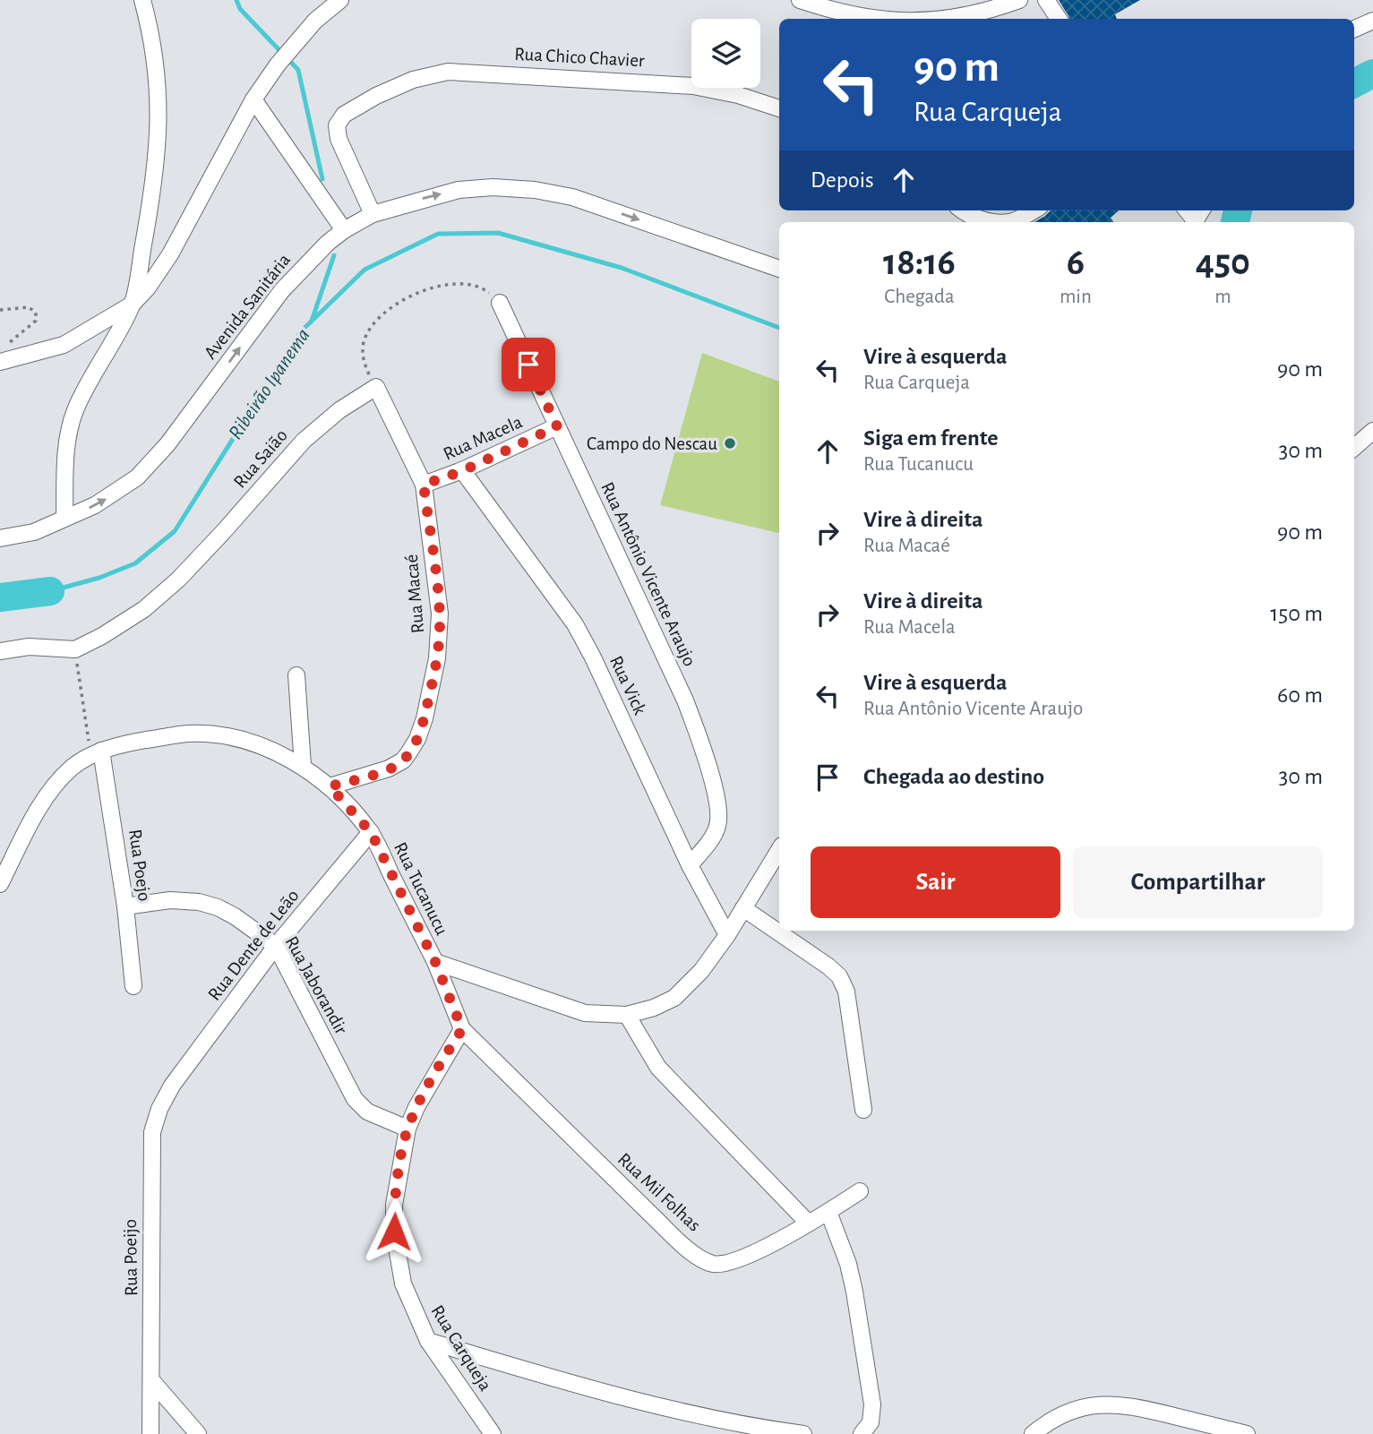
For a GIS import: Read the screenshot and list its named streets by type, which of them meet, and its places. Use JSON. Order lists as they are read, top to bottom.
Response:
{
  "streets": {
    "street": [
      "Rua Chico Chavier",
      "Avenida Sanitária",
      "Rua Macela",
      "Rua Saião",
      "Rua Antônio Vicente Araujo",
      "Rua Macaé",
      "Rua Vick",
      "Rua Poejo",
      "Rua Tucanucu",
      "Rua Dente de Leão",
      "Rua Jaborandir",
      "Rua Mil Folhas",
      "Rua Poeijo",
      "Rua Carqueja"
    ]
  },
  "crossings": [
    ["Rua Chico Chavier", "Avenida Sanitária"],
    ["Rua Macela", "Rua Saião"],
    ["Rua Macela", "Rua Antônio Vicente Araujo"],
    ["Rua Macela", "Rua Macaé"],
    ["Rua Macela", "Rua Vick"],
    ["Rua Saião", "Rua Antônio Vicente Araujo"],
    ["Rua Saião", "Rua Macaé"],
    ["Rua Saião", "Rua Vick"],
    ["Rua Antônio Vicente Araujo", "Rua Macaé"],
    ["Rua Antônio Vicente Araujo", "Rua Vick"],
    ["Rua Macaé", "Rua Vick"],
    ["Rua Macaé", "Rua Tucanucu"],
    ["Rua Vick", "Rua Tucanucu"],
    ["Rua Poejo", "Rua Tucanucu"],
    ["Rua Poejo", "Rua Jaborandir"],
    ["Rua Tucanucu", "Rua Dente de Leão"],
    ["Rua Dente de Leão", "Rua Jaborandir"],
    ["Rua Dente de Leão", "Rua Poeijo"],
    ["Rua Jaborandir", "Rua Carqueja"],
    ["Rua Mil Folhas", "Rua Carqueja"]
  ],
  "one_way": ["Avenida Sanitária"],
  "water": ["Ribeirão Ipanema"],
  "places": ["Campo do Nescau"],
  "page": {
    "turn": ["90 m", "Rua Carqueja"],
    "then": "Depois",
    "eta": [
      "18:16",
      "Chegada",
      "6",
      "min",
      "450",
      "m"
    ],
    "list": [
      {
        "name": "Vire à esquerda",
        "note": "Rua Carqueja",
        "value": "90 m"
      },
      {
        "name": "Siga em frente",
        "note": "Rua Tucanucu",
        "value": "30 m"
      },
      {
        "name": "Vire à direita",
        "note": "Rua Macaé",
        "value": "90 m"
      },
      {
        "name": "Vire à direita",
        "note": "Rua Macela",
        "value": "150 m"
      },
      {
        "name": "Vire à esquerda",
        "note": "Rua Antônio Vicente Araujo",
        "value": "60 m"
      },
      {
        "name": "Chegada ao destino",
        "value": "30 m"
      }
    ],
    "buttons": ["Sair", "Compartilhar"]
  }
}
